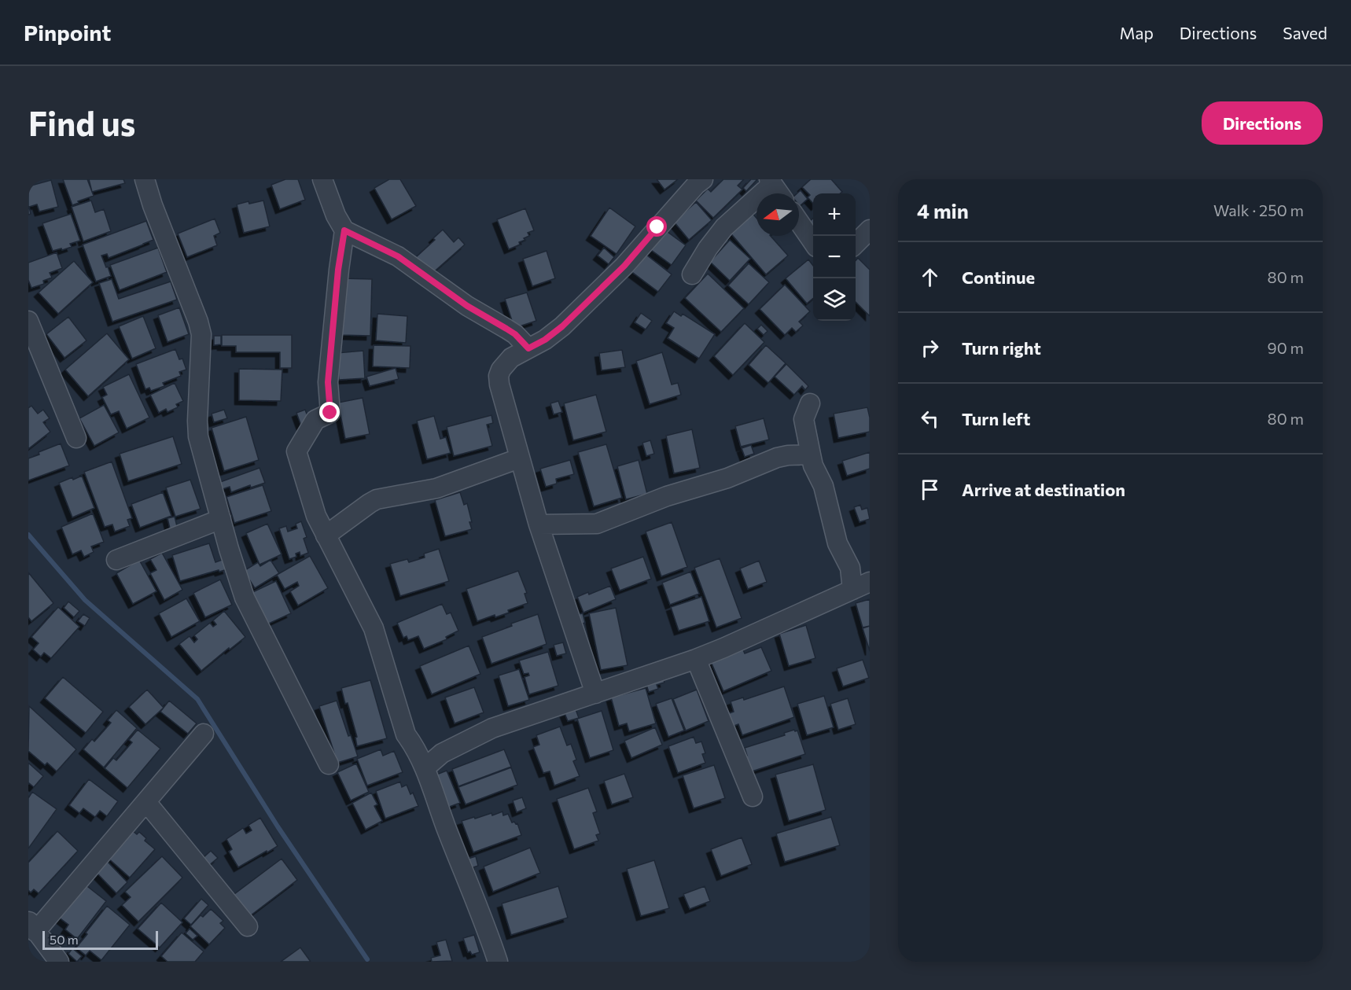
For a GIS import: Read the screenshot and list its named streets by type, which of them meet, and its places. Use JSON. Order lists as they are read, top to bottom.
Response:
{
  "scale_bar": "50 m",
  "north": "left",
  "page": {
    "header": "Pinpoint",
    "nav": ["Map", "Directions", "Saved"],
    "buttons": "Directions",
    "title": "Find us",
    "heading": ["4 min", "Walk · 250 m"],
    "map_buttons": ["+", "−"],
    "list": [
      ["Continue", "80 m"],
      ["Turn right", "90 m"],
      ["Turn left", "80 m"],
      "Arrive at destination"
    ],
    "scale": "50 m"
  }
}
